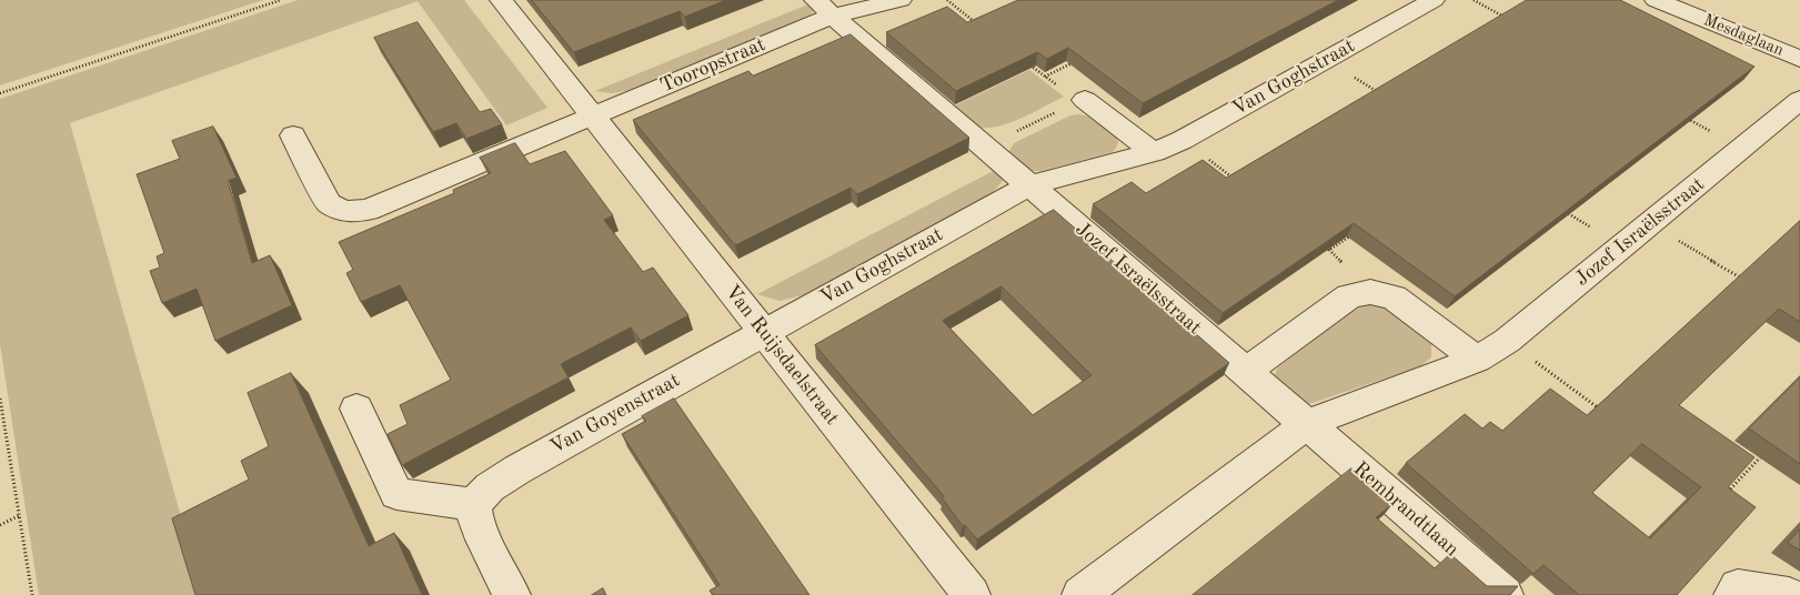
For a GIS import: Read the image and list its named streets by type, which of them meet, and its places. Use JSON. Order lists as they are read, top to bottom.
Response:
{
  "streets": {
    "street": [
      "Mesdaglaan",
      "Tooropstraat",
      "Van Goghstraat",
      "Jozef Israëlsstraat",
      "Van Ruijsdaelstraat",
      "Van Goyenstraat",
      "Rembrandtlaan"
    ]
  },
  "crossings": [
    ["Tooropstraat", "Van Ruijsdaelstraat"],
    ["Van Goghstraat", "Jozef Israëlsstraat"],
    ["Van Goghstraat", "Van Ruijsdaelstraat"],
    ["Van Goghstraat", "Van Goyenstraat"],
    ["Jozef Israëlsstraat", "Rembrandtlaan"],
    ["Van Ruijsdaelstraat", "Van Goyenstraat"]
  ]
}
